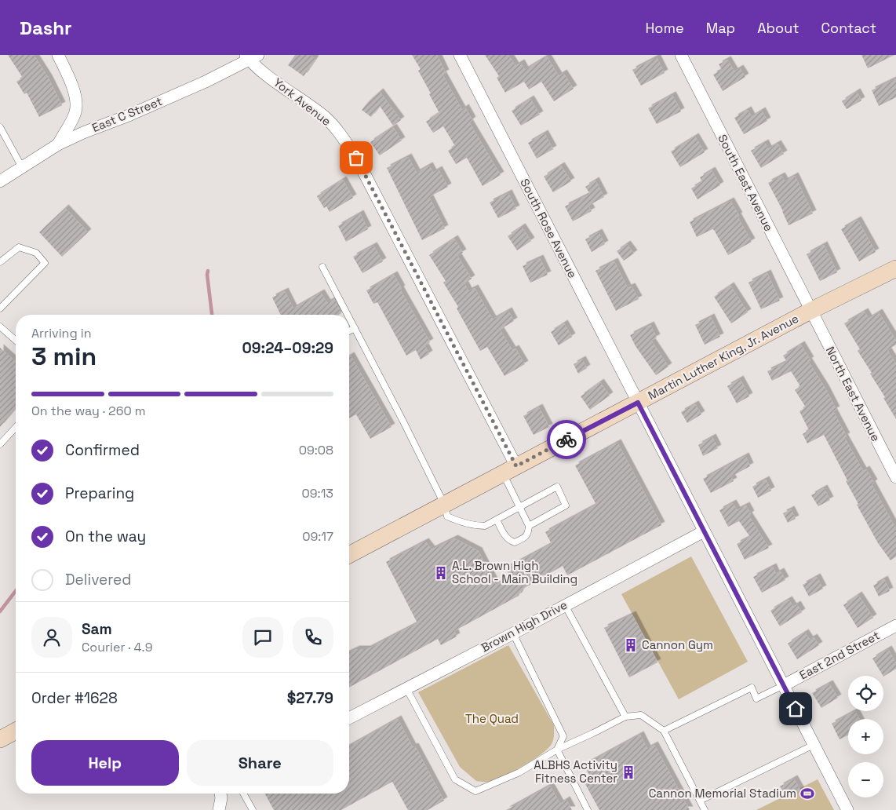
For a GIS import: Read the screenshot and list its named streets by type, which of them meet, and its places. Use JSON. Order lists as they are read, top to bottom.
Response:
{
  "streets": {
    "main road": ["Martin Luther King, Jr. Avenue"],
    "street": [
      "York Avenue",
      "East C Street",
      "South East Avenue",
      "South Rose Avenue",
      "North East Avenue",
      "Brown High Drive",
      "East 2nd Street"
    ]
  },
  "crossings": [
    ["York Avenue", "East C Street"],
    ["York Avenue", "Martin Luther King, Jr. Avenue"],
    ["South East Avenue", "Martin Luther King, Jr. Avenue"],
    ["South East Avenue", "North East Avenue"],
    ["South Rose Avenue", "Martin Luther King, Jr. Avenue"],
    ["South Rose Avenue", "Brown High Drive"],
    ["South Rose Avenue", "East 2nd Street"],
    ["Martin Luther King, Jr. Avenue", "North East Avenue"]
  ],
  "parks": ["The Quad"],
  "places": {
    "building": ["A.L. Brown High School - Main Building", "Cannon Gym", "ALBHS Activity Fitness Center"],
    "sports": ["Cannon Memorial Stadium"]
  },
  "page": {
    "header": "Dashr",
    "nav": [
      "Home",
      "Map",
      "About",
      "Contact"
    ],
    "heading": ["3 min", "Arriving in", "09:24–09:29"],
    "panel": [
      "Sam",
      "Courier · 4.9",
      "Order #1628",
      "$27.79"
    ],
    "bar": "On the way · 260 m",
    "list": [
      ["Confirmed", "09:08"],
      ["Preparing", "09:13"],
      ["On the way", "09:17"],
      "Delivered"
    ],
    "map_buttons": ["+", "−"],
    "buttons": ["Help", "Share"]
  }
}
